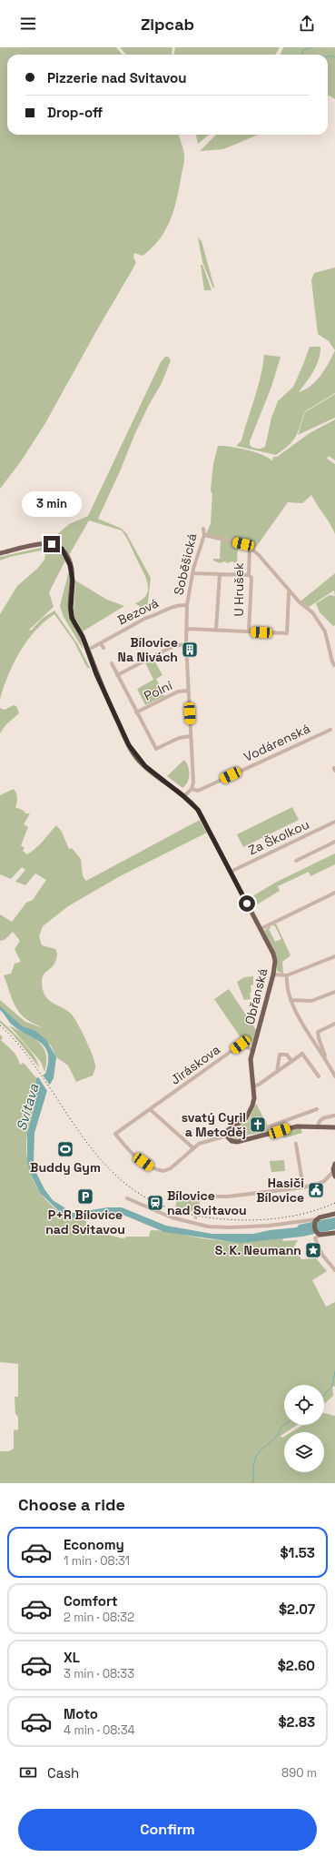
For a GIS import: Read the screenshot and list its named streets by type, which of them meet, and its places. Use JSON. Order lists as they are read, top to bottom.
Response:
{
  "streets": {
    "main road": ["Obřanská"],
    "street": [
      "Soběšická",
      "U Hrušek",
      "Bezová",
      "Polní",
      "Vodárenská",
      "Za Školkou",
      "Jiráskova"
    ]
  },
  "crossings": [
    ["Soběšická", "Bezová"],
    ["Soběšická", "Polní"],
    ["Soběšická", "Vodárenská"],
    ["Za Školkou", "Obřanská"],
    ["Obřanská", "Jiráskova"]
  ],
  "water": ["Svitava"],
  "places": {
    "building": ["Bílovice Na Nivách"],
    "church": ["svatý Cyril a Metoděj"],
    "sports": ["Buddy Gym"],
    "public building": ["Hasiči Bílovice"],
    "parking": ["P+R Bílovice nad Svitavou"],
    "station": ["Bílovice nad Svitavou"],
    "place": ["S. K. Neumann"]
  },
  "page": {
    "header": "Zipcab",
    "banner": ["Pizzerie nad Svitavou", "Drop-off"],
    "bubble": "3 min",
    "heading": "Choose a ride",
    "list": [
      {
        "name": "Economy",
        "note": "1 min · 08:31",
        "value": "$1.53"
      },
      {
        "name": "Comfort",
        "note": "2 min · 08:32",
        "value": "$2.07"
      },
      {
        "name": "XL",
        "note": "3 min · 08:33",
        "value": "$2.60"
      },
      {
        "name": "Moto",
        "note": "4 min · 08:34",
        "value": "$2.83"
      }
    ],
    "pay": ["Cash", "890 m"],
    "buttons": "Confirm"
  }
}
